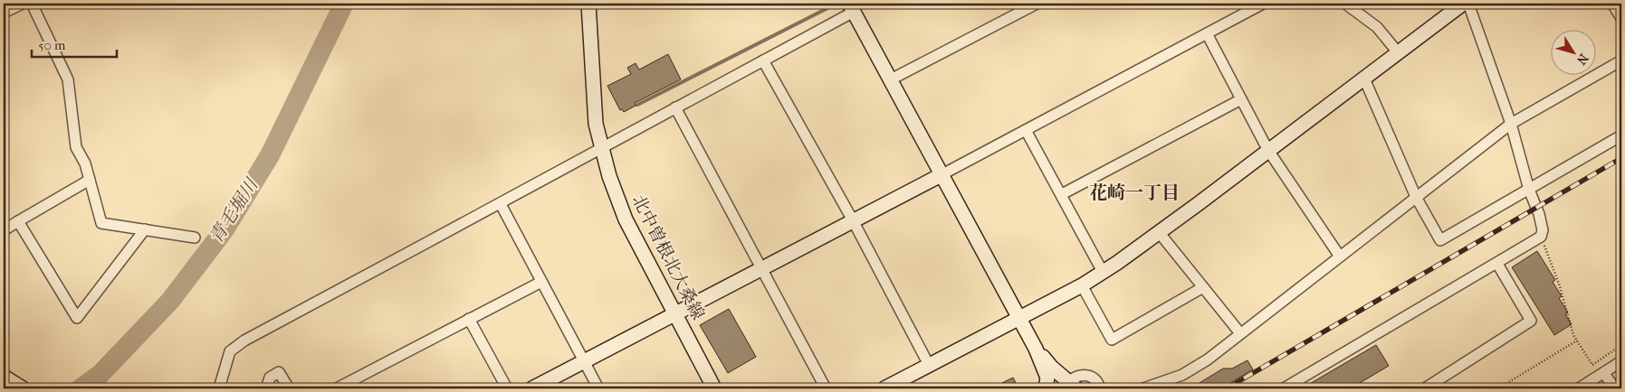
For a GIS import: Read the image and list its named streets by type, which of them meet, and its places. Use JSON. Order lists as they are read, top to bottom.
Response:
{
  "streets": {
    "street": ["北中曽根北大桑線"]
  },
  "districts": ["花崎一丁目"],
  "water": ["青毛堀川"],
  "scale_bar": "50 m",
  "north": "bottom right"
}
